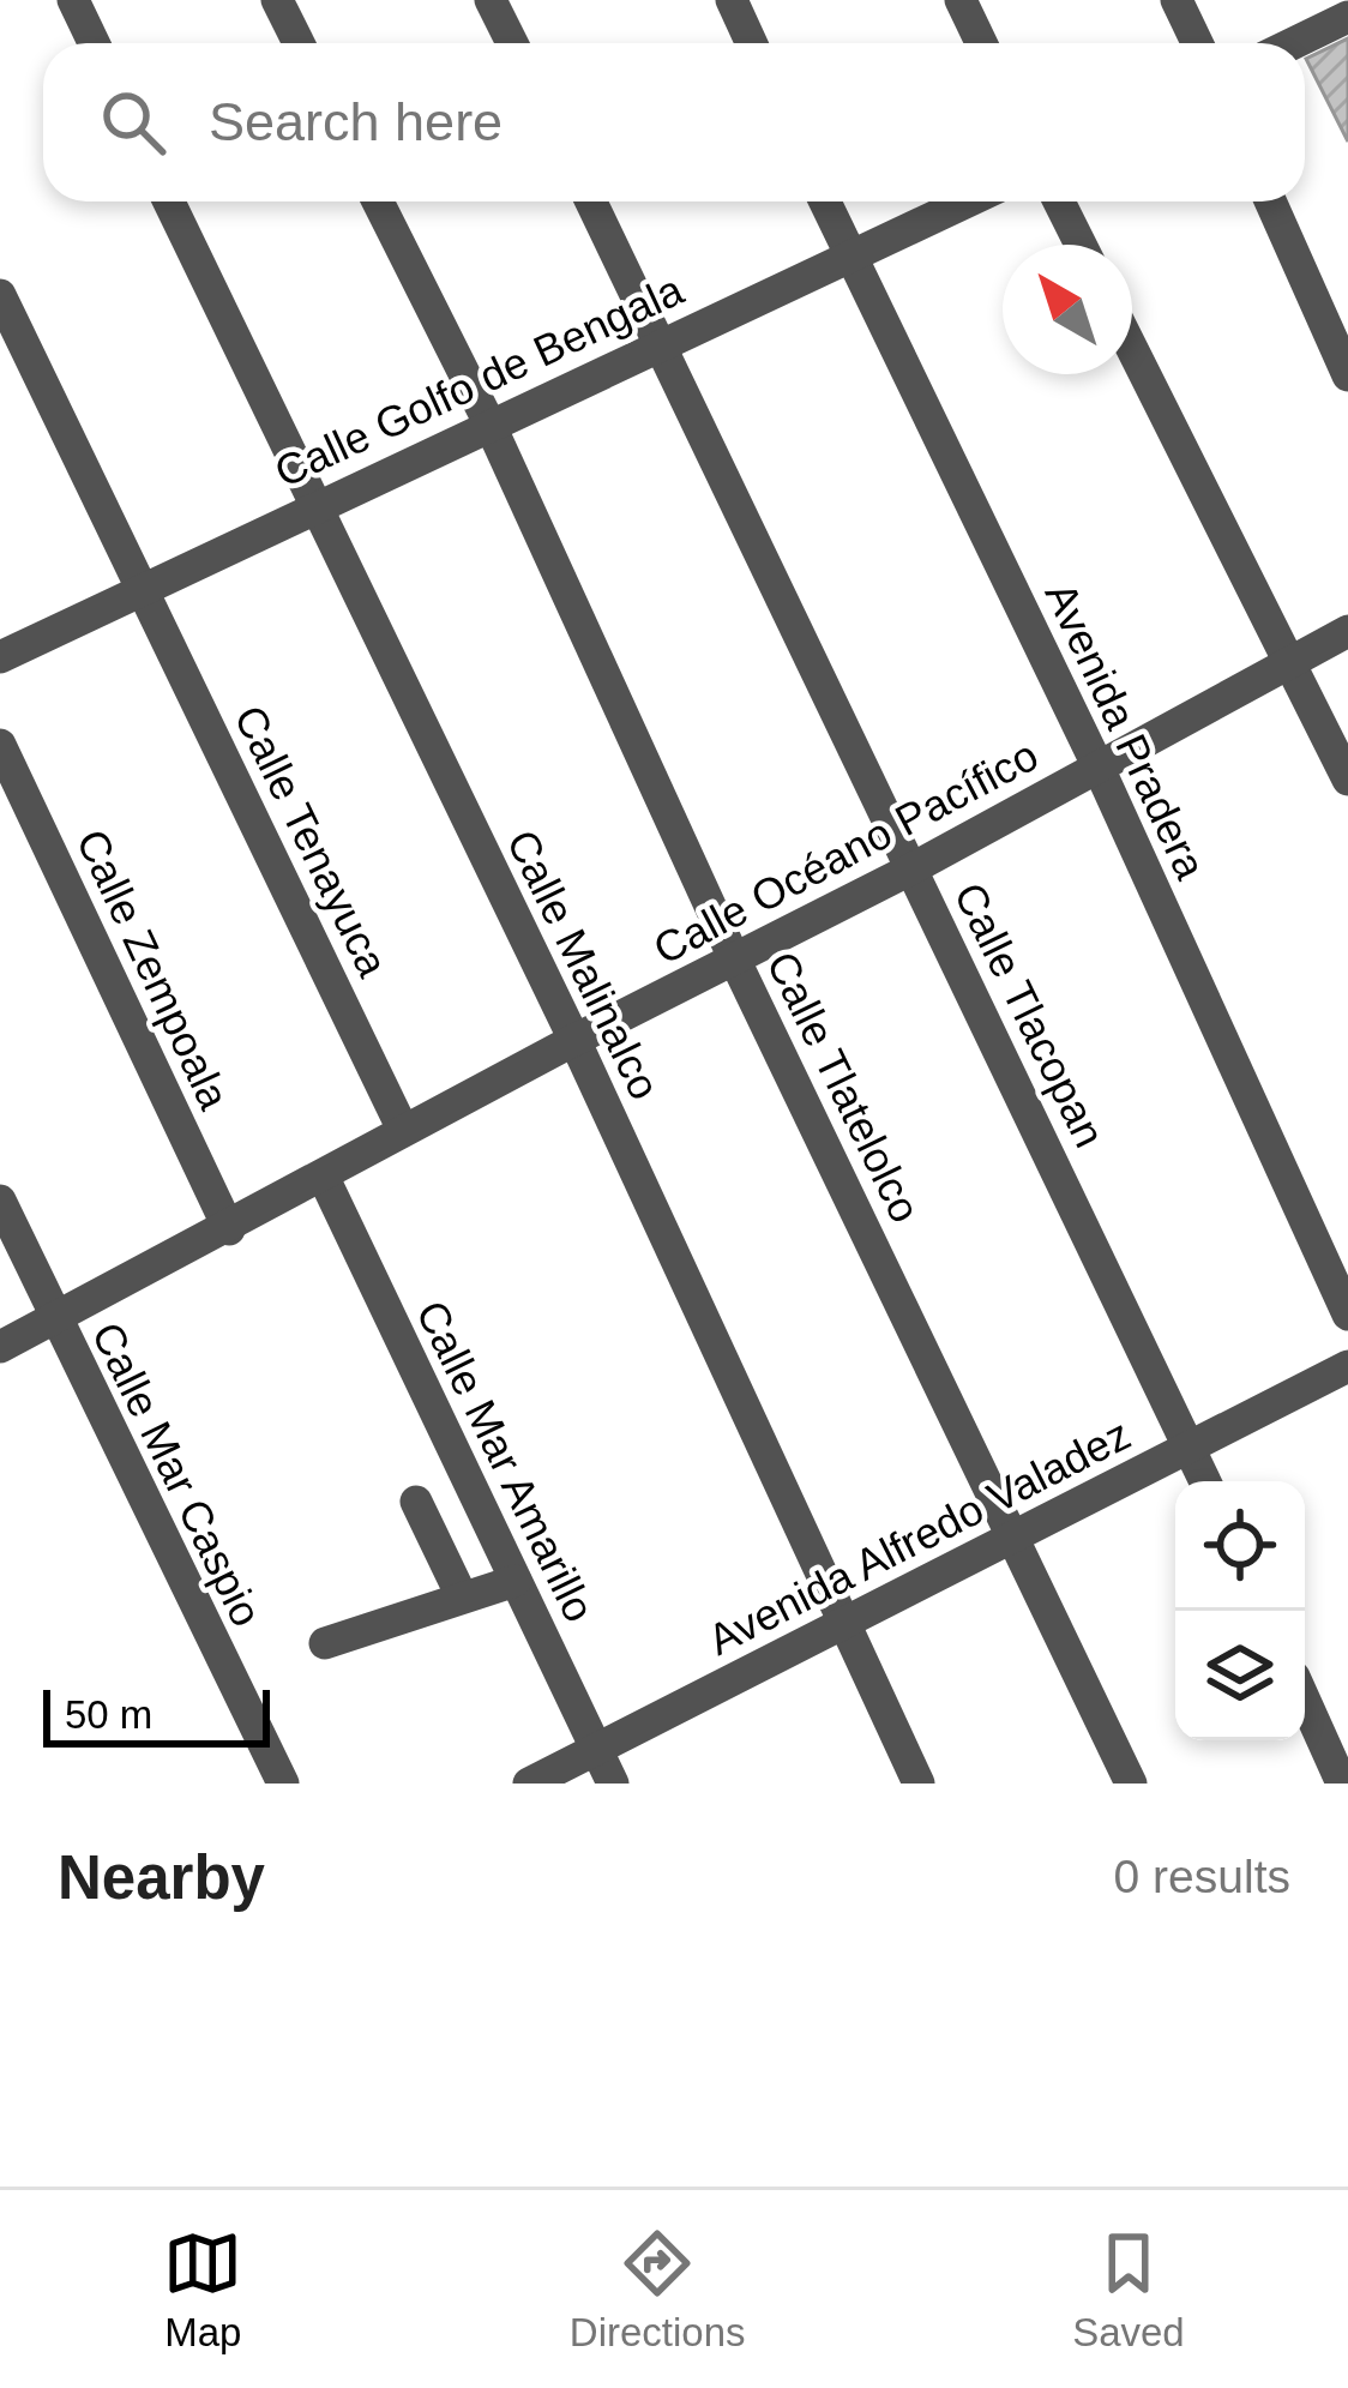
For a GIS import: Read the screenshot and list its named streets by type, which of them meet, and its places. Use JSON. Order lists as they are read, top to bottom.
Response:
{
  "streets": {
    "street": [
      "Calle Golfo de Bengala",
      "Avenida Pradera",
      "Calle Tenayuca",
      "Calle Océano Pacífico",
      "Calle Malinalco",
      "Calle Zempoala",
      "Calle Tlacopan",
      "Calle Tlatelolco",
      "Calle Mar Amarillo",
      "Calle Mar Caspio",
      "Avenida Alfredo Valadez"
    ]
  },
  "crossings": [
    ["Calle Golfo de Bengala", "Avenida Pradera"],
    ["Calle Golfo de Bengala", "Calle Tenayuca"],
    ["Calle Golfo de Bengala", "Calle Malinalco"],
    ["Calle Golfo de Bengala", "Calle Tlacopan"],
    ["Calle Golfo de Bengala", "Calle Tlatelolco"],
    ["Avenida Pradera", "Calle Océano Pacífico"],
    ["Calle Tenayuca", "Calle Océano Pacífico"],
    ["Calle Océano Pacífico", "Calle Malinalco"],
    ["Calle Océano Pacífico", "Calle Zempoala"],
    ["Calle Océano Pacífico", "Calle Tlacopan"],
    ["Calle Océano Pacífico", "Calle Tlatelolco"],
    ["Calle Océano Pacífico", "Calle Mar Amarillo"],
    ["Calle Océano Pacífico", "Calle Mar Caspio"],
    ["Calle Malinalco", "Avenida Alfredo Valadez"],
    ["Calle Tlacopan", "Avenida Alfredo Valadez"],
    ["Calle Tlatelolco", "Avenida Alfredo Valadez"],
    ["Calle Mar Amarillo", "Avenida Alfredo Valadez"]
  ],
  "scale_bar": "50 m",
  "north": "top left",
  "page": {
    "search": "Search here",
    "scale": "50 m",
    "heading": ["Nearby", "0 results"],
    "nav": ["Map", "Directions", "Saved"]
  }
}
